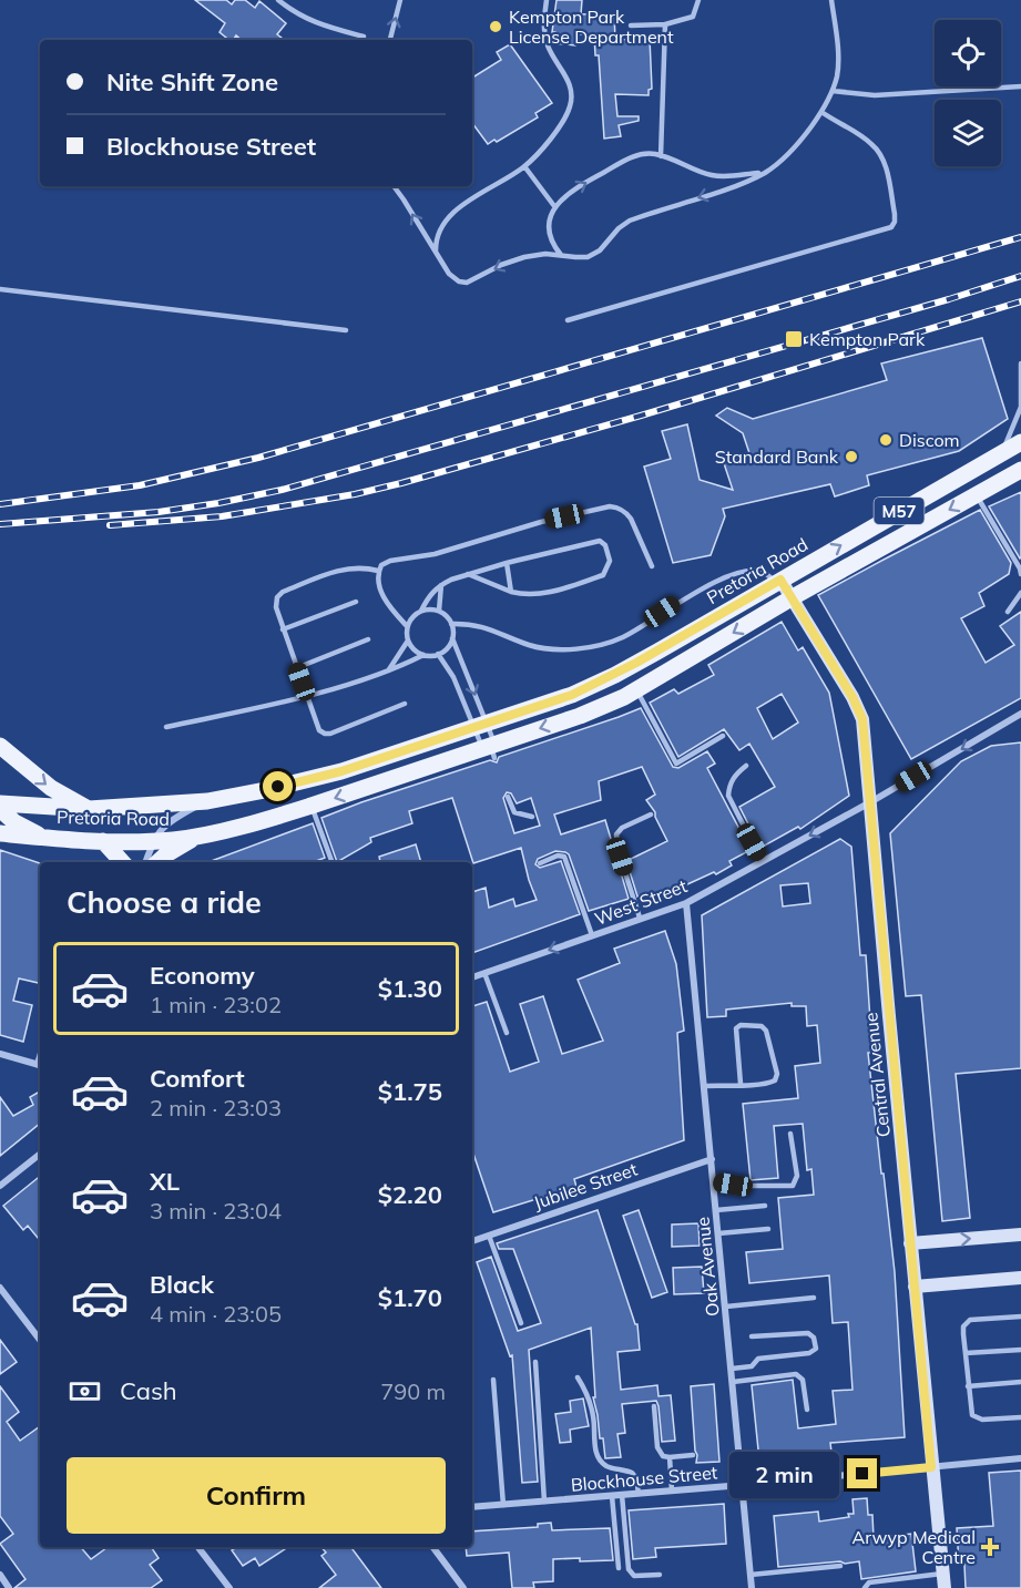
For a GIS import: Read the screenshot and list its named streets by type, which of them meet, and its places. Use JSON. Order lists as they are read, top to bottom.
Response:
{
  "streets": {
    "main road": ["M57", "Pretoria Road", "Central Avenue"],
    "street": [
      "West Street",
      "Jubilee Street",
      "Oak Avenue",
      "Blockhouse Street"
    ]
  },
  "crossings": [
    ["Pretoria Road", "Central Avenue"],
    ["West Street", "Central Avenue"],
    ["West Street", "Oak Avenue"],
    ["Central Avenue", "Blockhouse Street"],
    ["Jubilee Street", "Oak Avenue"],
    ["Oak Avenue", "Blockhouse Street"]
  ],
  "one_way": ["West Street"],
  "places": {
    "other": ["Kempton Park License Department", "Discom", "Standard Bank"],
    "transit": ["Kempton Park"],
    "health": ["Arwyp Medical Centre"]
  },
  "page": {
    "banner": ["Nite Shift Zone", "Blockhouse Street"],
    "heading": "Choose a ride",
    "list": [
      {
        "name": "Economy",
        "note": "1 min · 23:02",
        "value": "$1.30"
      },
      {
        "name": "Comfort",
        "note": "2 min · 23:03",
        "value": "$1.75"
      },
      {
        "name": "XL",
        "note": "3 min · 23:04",
        "value": "$2.20"
      },
      {
        "name": "Black",
        "note": "4 min · 23:05",
        "value": "$1.70"
      }
    ],
    "pay": ["Cash", "790 m"],
    "buttons": "Confirm",
    "bubble": "2 min"
  }
}
